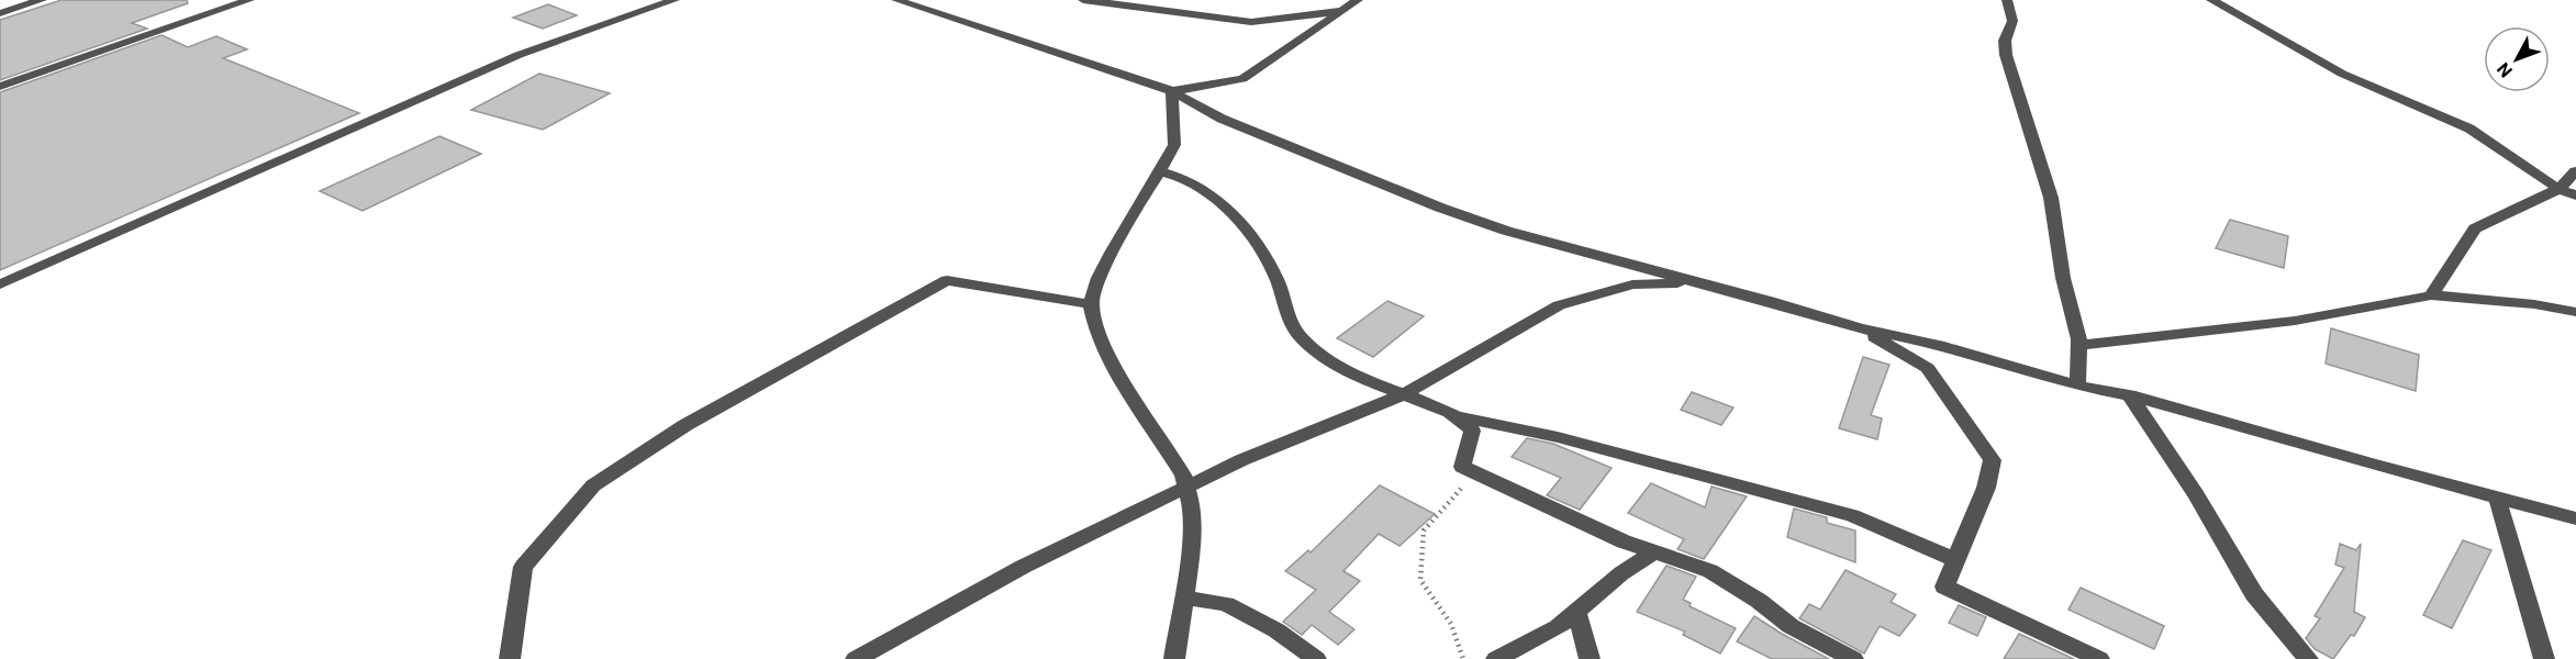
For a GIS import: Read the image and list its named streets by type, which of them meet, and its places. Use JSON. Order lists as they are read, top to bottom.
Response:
{
  "north": "bottom left"
}
